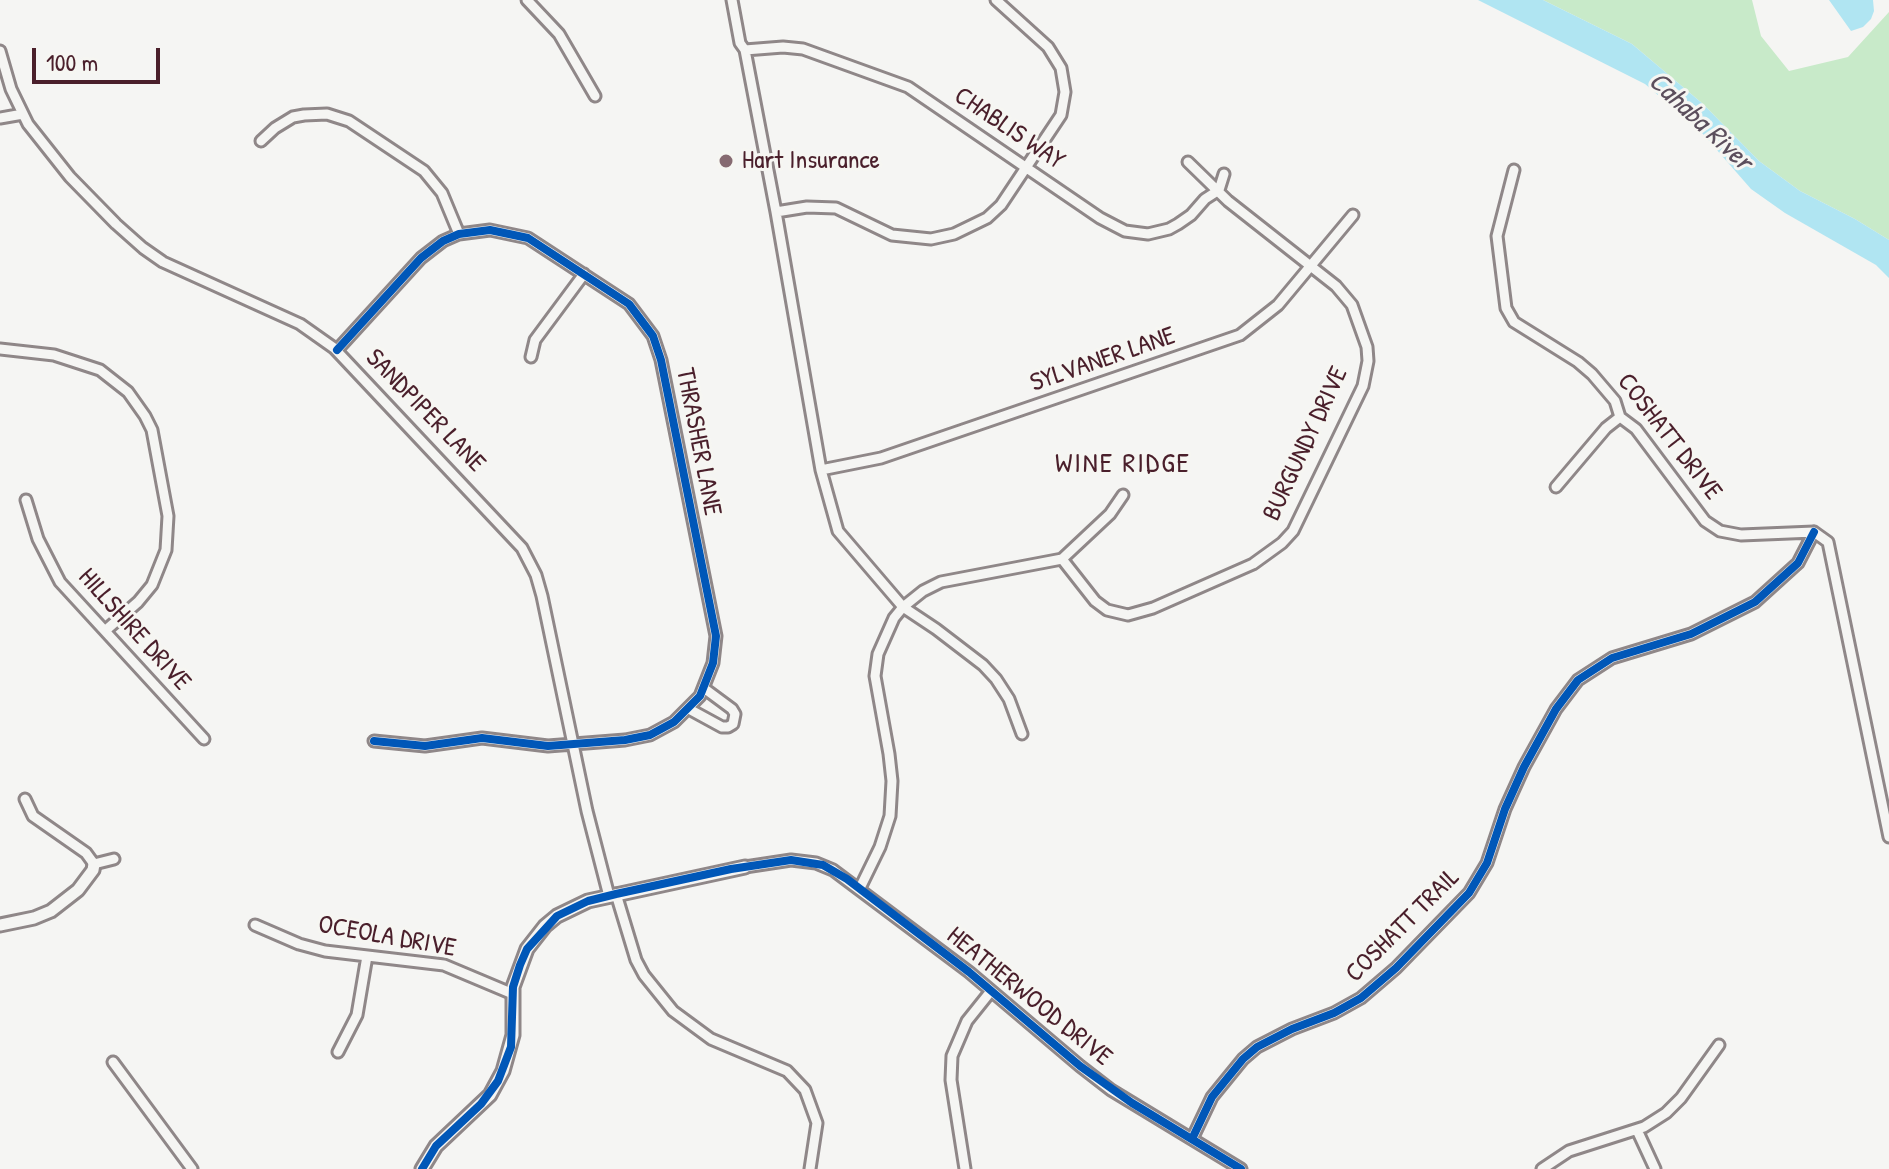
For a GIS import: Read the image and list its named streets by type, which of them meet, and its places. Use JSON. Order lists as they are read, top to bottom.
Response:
{
  "streets": {
    "street": [
      "CHABLIS WAY",
      "SYLVANER LANE",
      "SANDPIPER LANE",
      "COSHATT DRIVE",
      "THRASHER LANE",
      "BURGUNDY DRIVE",
      "HILLSHIRE DRIVE",
      "COSHATT TRAIL",
      "OCEOLA DRIVE",
      "HEATHERWOOD DRIVE"
    ]
  },
  "crossings": [
    ["CHABLIS WAY", "BURGUNDY DRIVE"],
    ["SYLVANER LANE", "BURGUNDY DRIVE"],
    ["SANDPIPER LANE", "THRASHER LANE"],
    ["COSHATT DRIVE", "COSHATT TRAIL"],
    ["COSHATT TRAIL", "HEATHERWOOD DRIVE"]
  ],
  "districts": ["WINE RIDGE"],
  "water": ["Cahaba River"],
  "places": ["Hart Insurance"],
  "scale_bar": "100 m"
}
